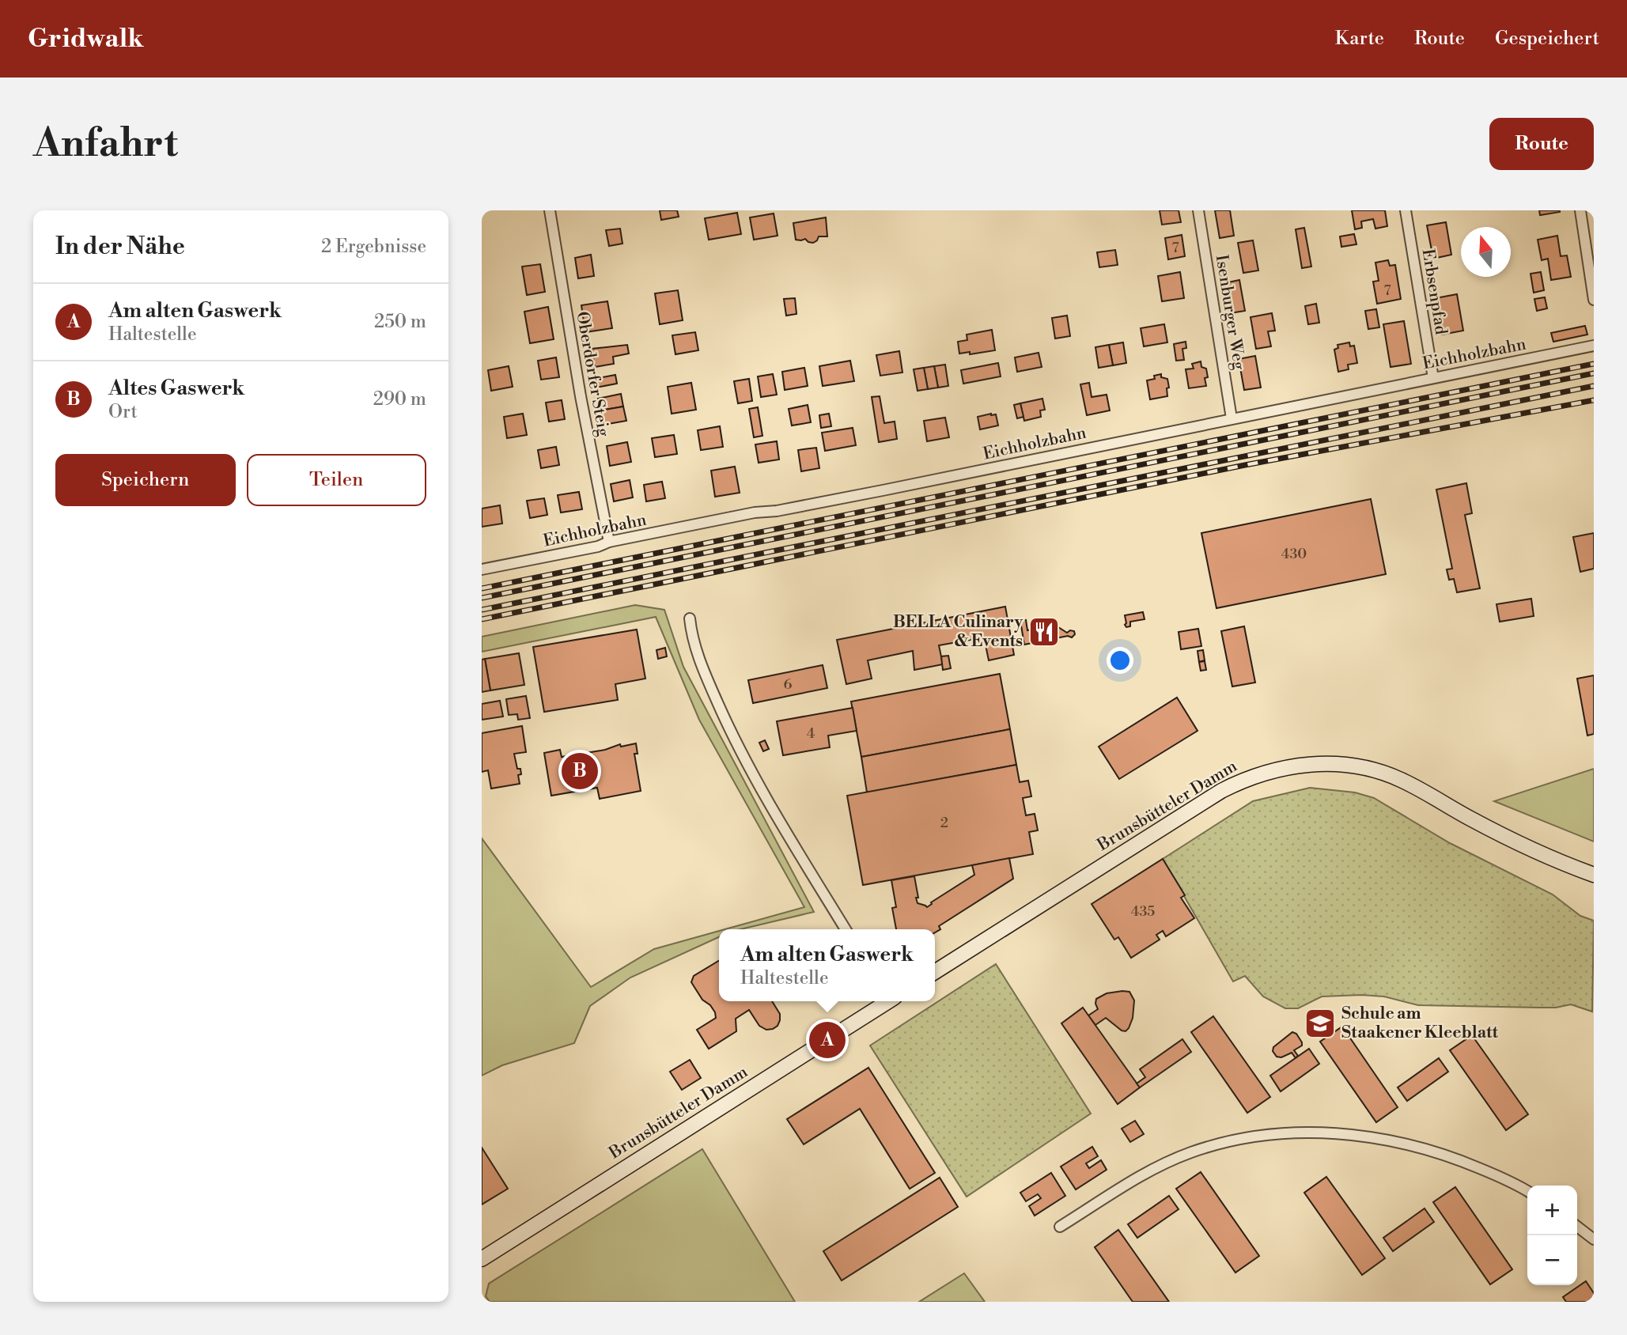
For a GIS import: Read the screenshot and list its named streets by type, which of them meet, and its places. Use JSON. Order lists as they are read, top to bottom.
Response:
{
  "streets": {
    "main road": ["Brunsbütteler Damm"],
    "street": [
      "Erbsenpfad",
      "Isenburger Weg",
      "Eichholzbahn",
      "Oberdorfer Steig"
    ]
  },
  "crossings": [
    ["Erbsenpfad", "Eichholzbahn"],
    ["Isenburger Weg", "Eichholzbahn"],
    ["Eichholzbahn", "Oberdorfer Steig"]
  ],
  "places": {
    "restaurant": ["BELLA Culinary & Events"],
    "school or university": ["Schule am Staakener Kleeblatt"]
  },
  "house_numbers": [
    "7",
    "7",
    "430",
    "6",
    "4",
    "2",
    "435"
  ],
  "north": "top",
  "page": {
    "header": "Gridwalk",
    "nav": ["Karte", "Route", "Gespeichert"],
    "buttons": [
      "Route",
      ["Speichern", "Teilen"]
    ],
    "title": "Anfahrt",
    "heading": ["In der Nähe", "2 Ergebnisse"],
    "list": [
      {
        "mark": "A",
        "name": "Am alten Gaswerk",
        "note": "Haltestelle",
        "value": "250 m"
      },
      {
        "mark": "B",
        "name": "Altes Gaswerk",
        "note": "Ort",
        "value": "290 m"
      }
    ],
    "pins": ["B", "A"],
    "popup": ["Am alten Gaswerk", "Haltestelle"],
    "map_buttons": ["+", "−"]
  }
}
